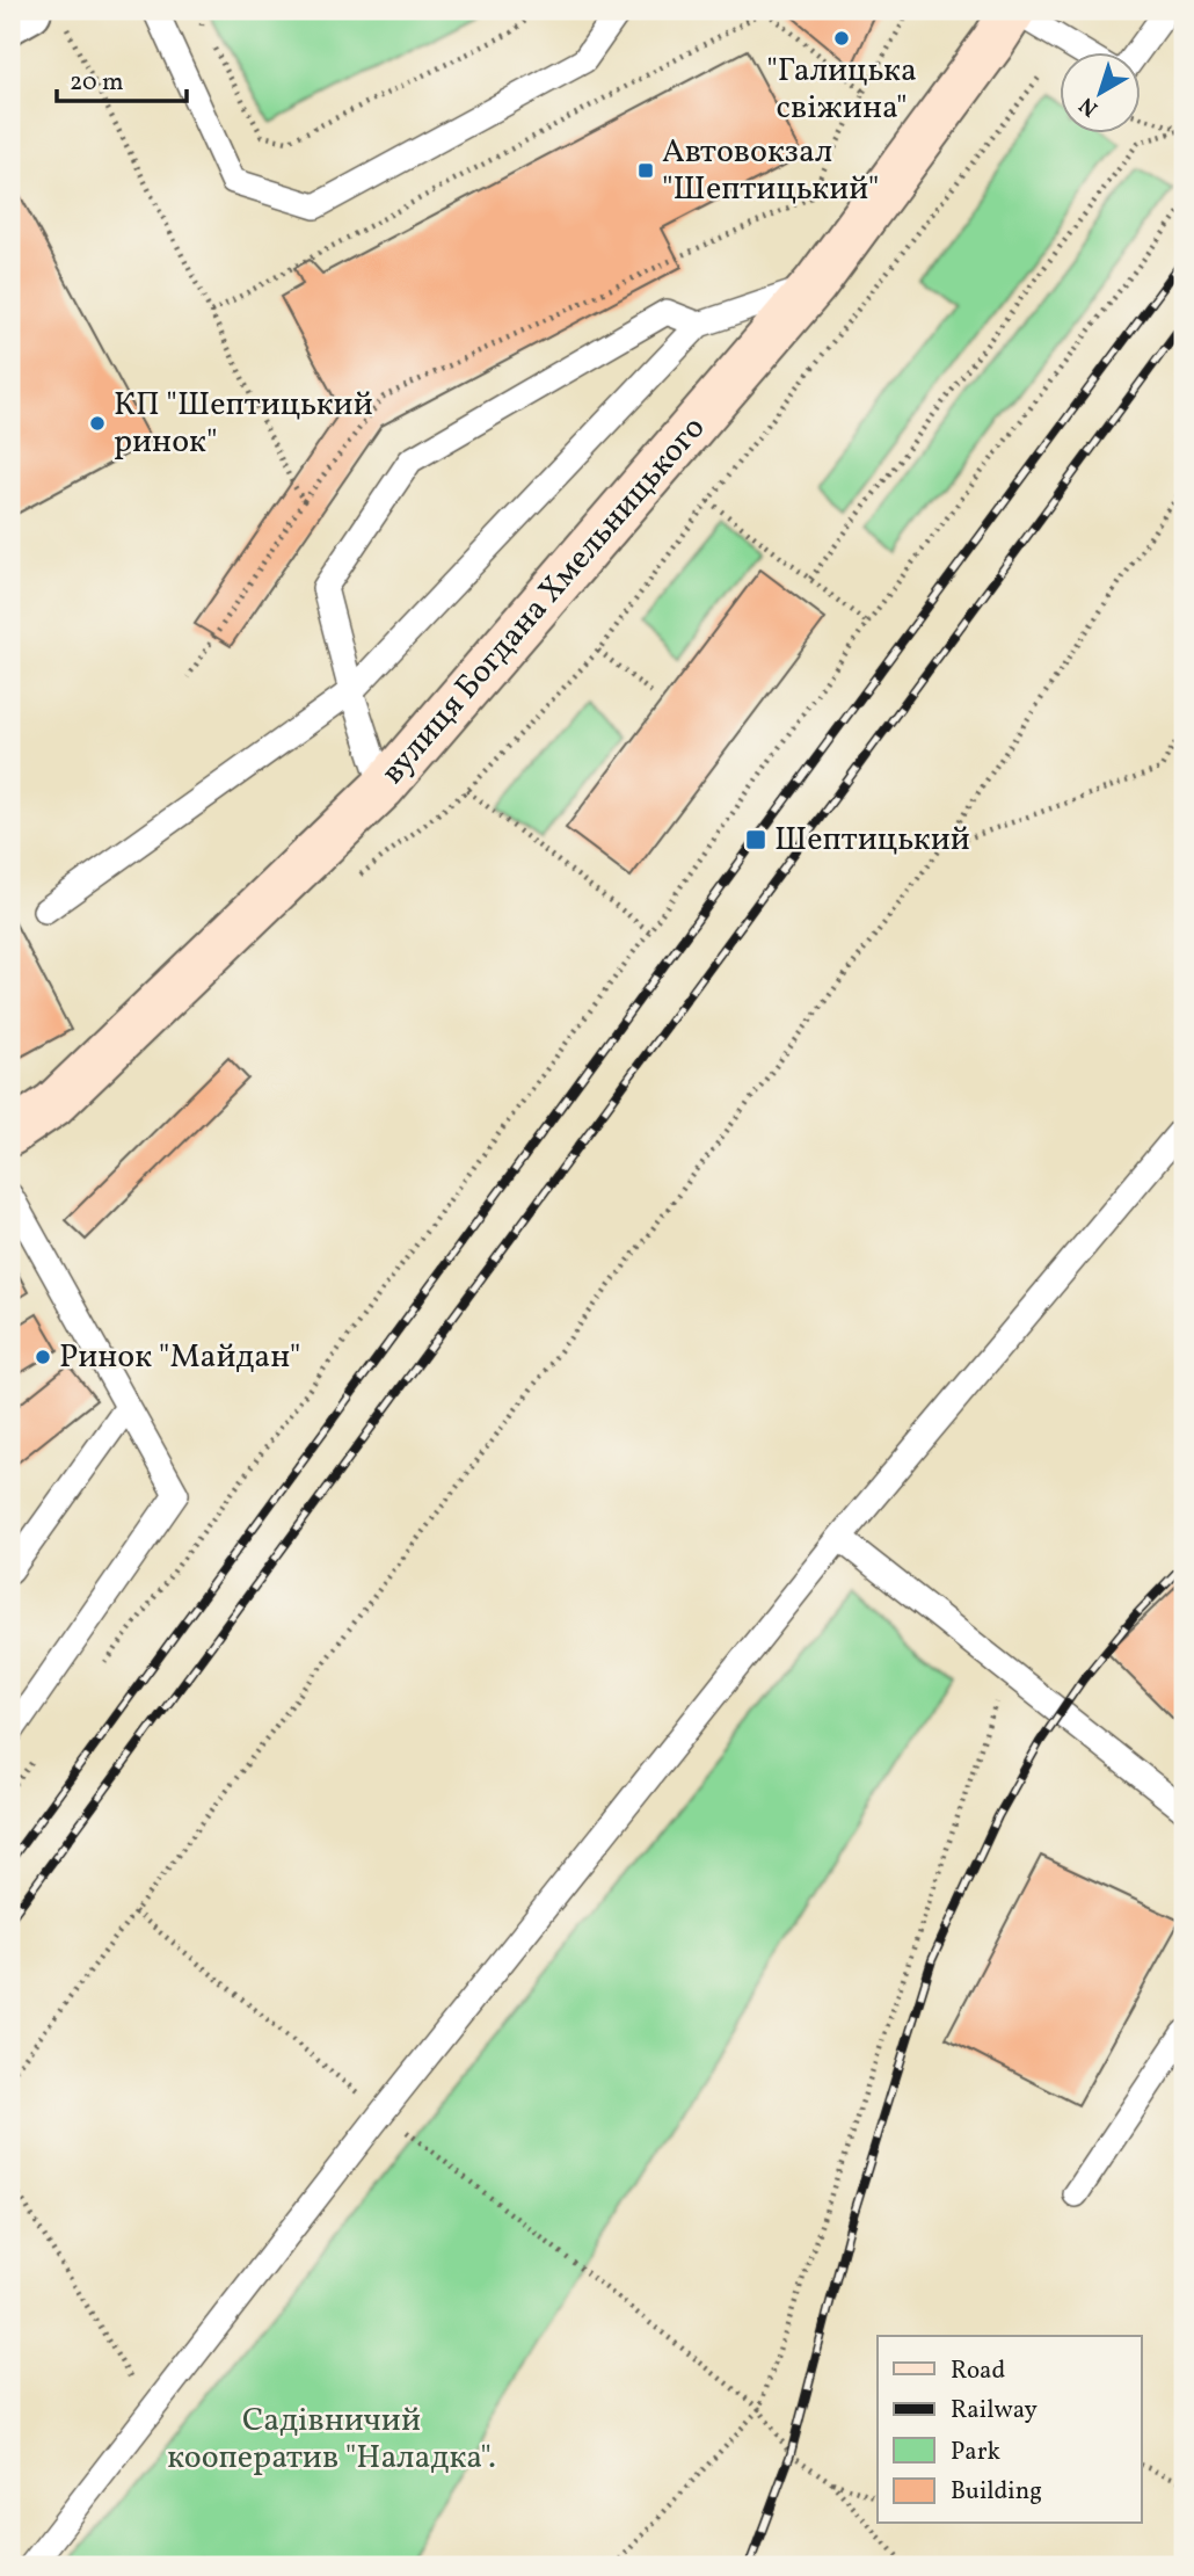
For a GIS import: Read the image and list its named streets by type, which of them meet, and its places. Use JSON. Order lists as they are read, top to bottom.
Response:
{
  "streets": {
    "street": ["вулиця Богдана Хмельницького"]
  },
  "parks": ["Садівничий кооператив \"Наладка\"."],
  "places": {
    "other": ["\"Галицька свіжина\"", "КП \"Шептицький ринок\"", "Ринок \"Майдан\""],
    "transit": ["Автовокзал \"Шептицький\"", "Шептицький"]
  },
  "legend": [
    "Road",
    "Railway",
    "Park",
    "Building"
  ],
  "scale_bar": "20 m",
  "north": "bottom left"
}
